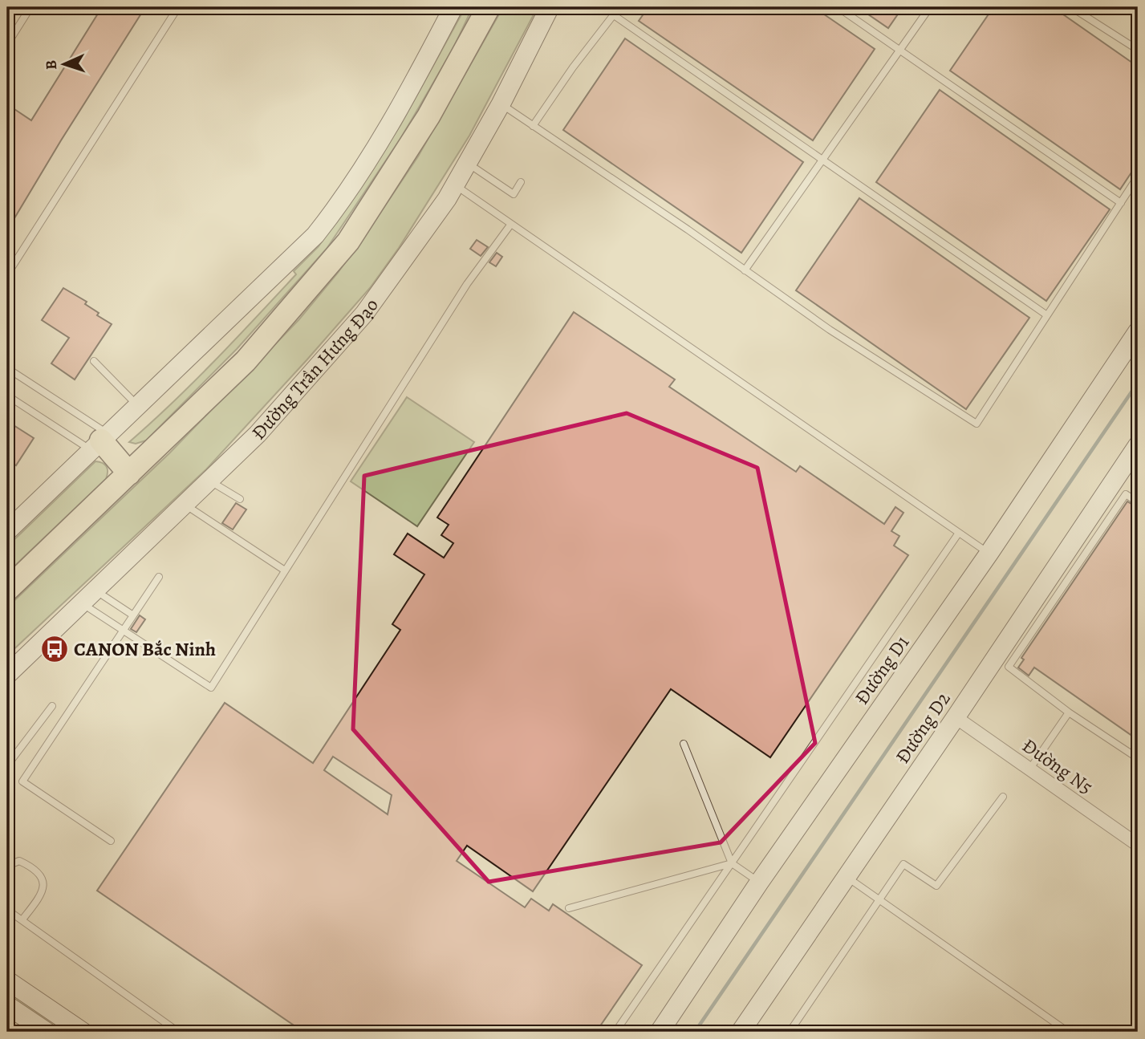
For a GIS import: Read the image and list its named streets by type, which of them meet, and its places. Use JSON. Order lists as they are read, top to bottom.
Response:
{
  "streets": {
    "street": [
      "Đường Trần Hưng Đạo",
      "Đường D1",
      "Đường D2",
      "Đường N5"
    ]
  },
  "crossings": [
    ["Đường D2", "Đường N5"]
  ],
  "places": {
    "bus stop": ["CANON Bắc Ninh"]
  },
  "north": "left"
}
